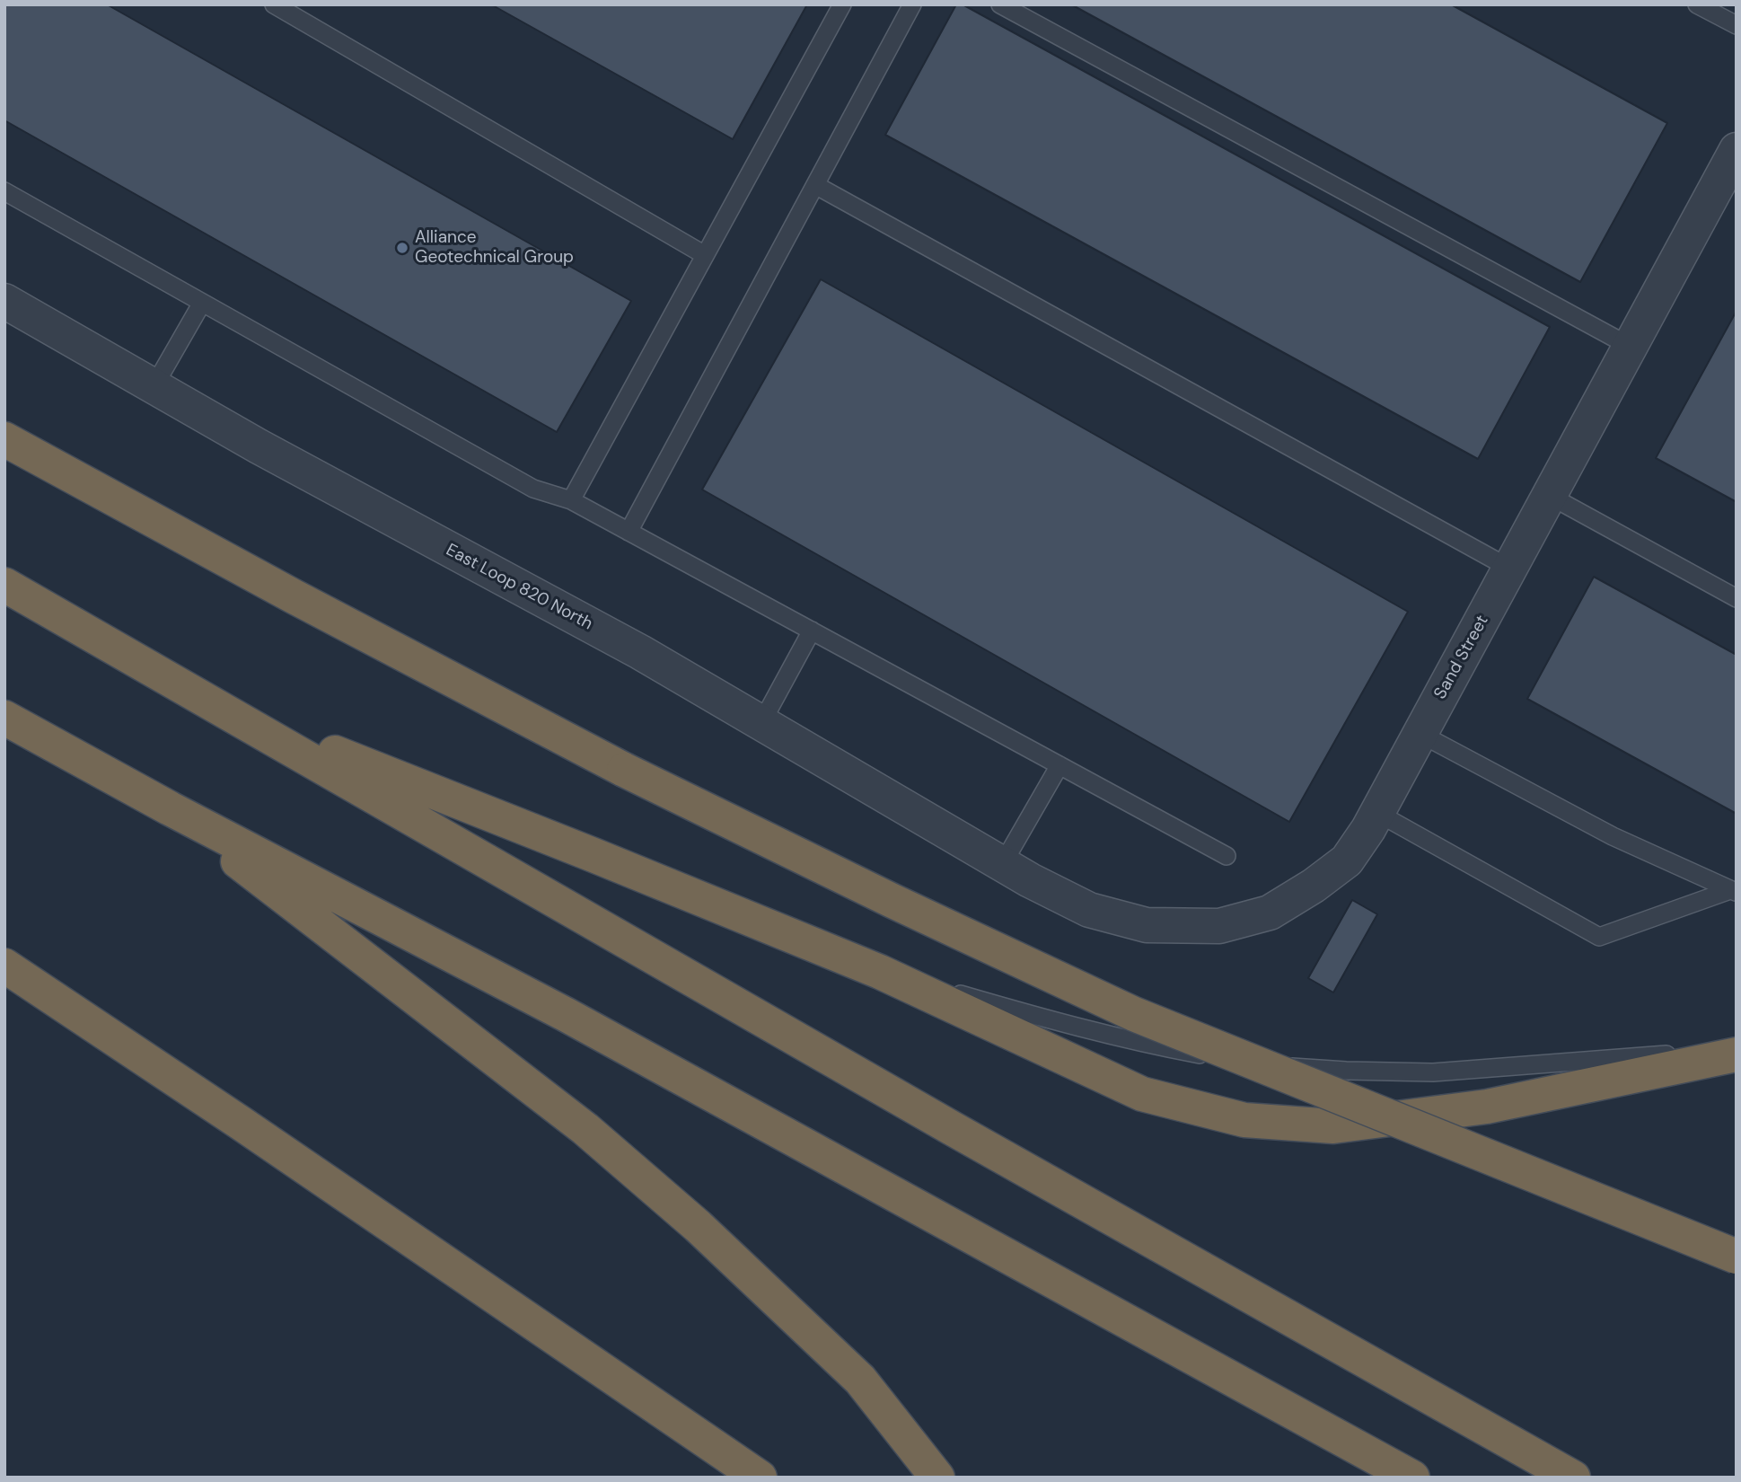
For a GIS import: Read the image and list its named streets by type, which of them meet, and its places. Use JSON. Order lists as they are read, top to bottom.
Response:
{
  "streets": {
    "street": ["East Loop 820 North", "Sand Street"]
  },
  "crossings": [
    ["East Loop 820 North", "Sand Street"]
  ],
  "places": ["Alliance Geotechnical Group"]
}
